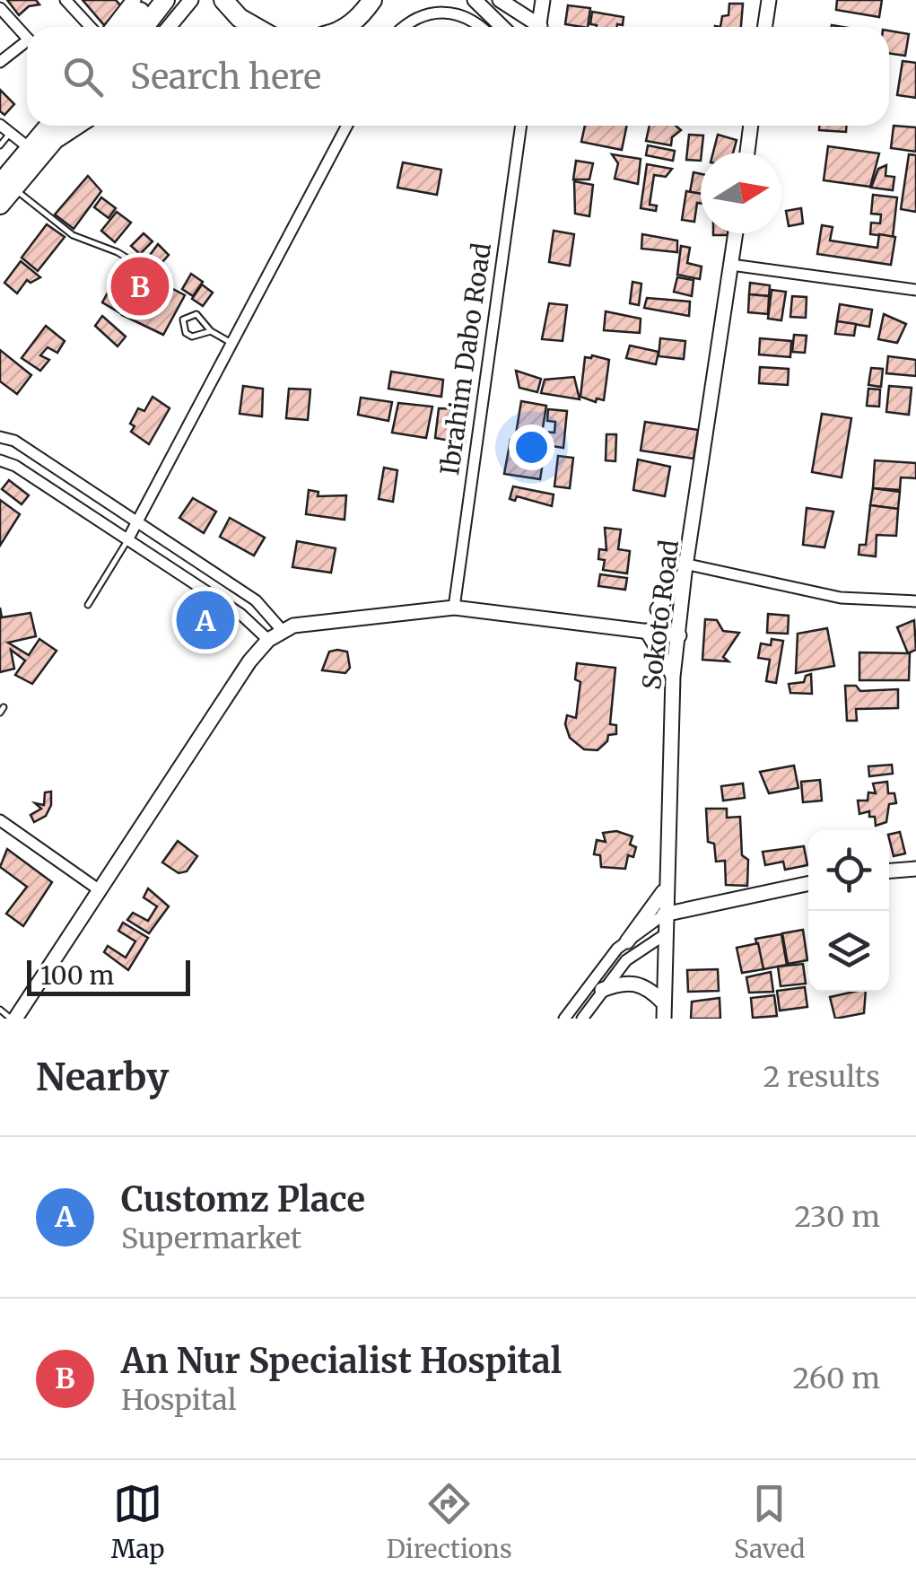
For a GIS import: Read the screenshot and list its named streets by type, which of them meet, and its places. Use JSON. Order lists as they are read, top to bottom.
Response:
{
  "streets": {
    "street": ["Ibrahim Dabo Road", "Sokoto Road"]
  },
  "scale_bar": "100 m",
  "north": "right",
  "page": {
    "search": "Search here",
    "pins": ["B", "A"],
    "scale": "100 m",
    "heading": ["Nearby", "2 results"],
    "list": [
      {
        "mark": "A",
        "name": "Customz Place",
        "note": "Supermarket",
        "value": "230 m"
      },
      {
        "mark": "B",
        "name": "An Nur Specialist Hospital",
        "note": "Hospital",
        "value": "260 m"
      }
    ],
    "nav": ["Map", "Directions", "Saved"]
  }
}
